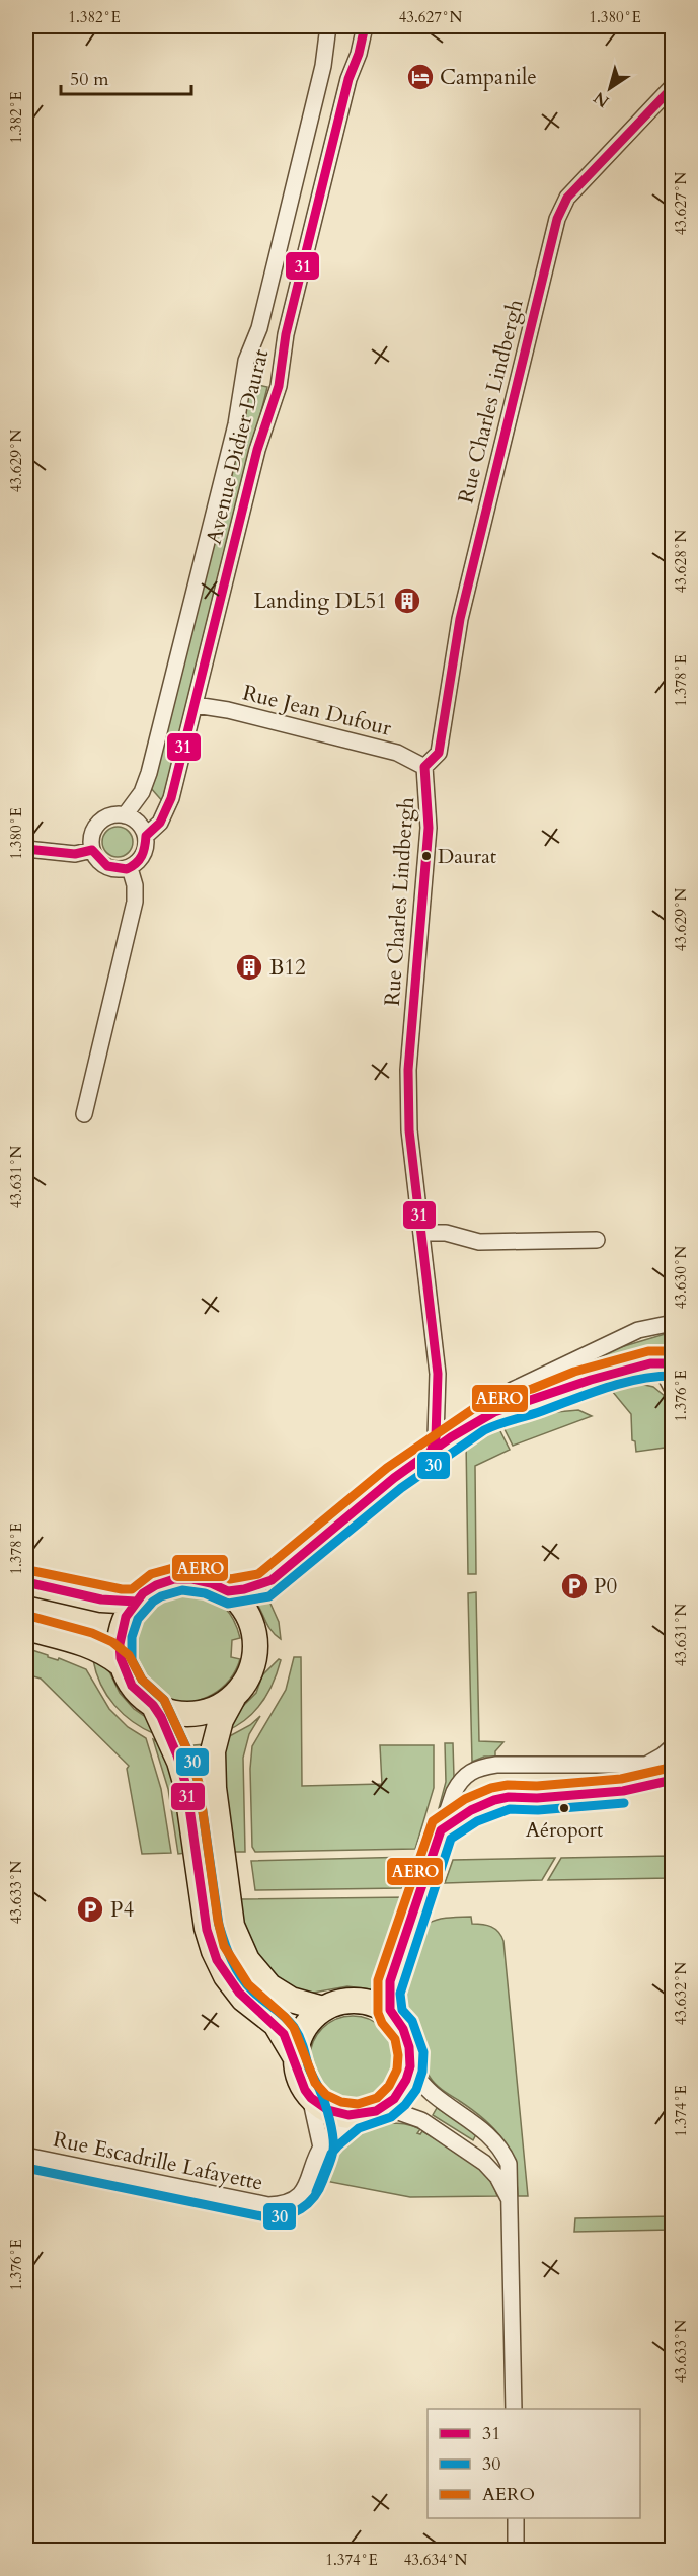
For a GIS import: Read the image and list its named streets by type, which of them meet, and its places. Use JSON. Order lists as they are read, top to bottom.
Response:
{
  "streets": {
    "street": [
      "Rue Charles Lindbergh",
      "Avenue Didier Daurat",
      "Rue Jean Dufour",
      "Rue Escadrille Lafayette"
    ]
  },
  "crossings": [
    ["Rue Charles Lindbergh", "Rue Jean Dufour"],
    ["Avenue Didier Daurat", "Rue Jean Dufour"]
  ],
  "places": {
    "hotel": ["Campanile"],
    "building": ["Landing DL51", "B12"],
    "other": ["Daurat", "Aéroport"],
    "parking": ["P0", "P4"]
  },
  "lines": ["transit line 31", "transit line AERO", "transit line 30"],
  "legend": ["31", "30", "AERO"],
  "scale_bar": "50 m",
  "north": "bottom left",
  "coordinates": [
    "1.382°E",
    "43.627°N",
    "1.380°E",
    "43.629°N",
    "43.628°N",
    "1.378°E",
    "43.631°N",
    "43.630°N",
    "1.376°E",
    "43.633°N",
    "43.632°N",
    "1.374°E",
    "43.634°N"
  ]
}
